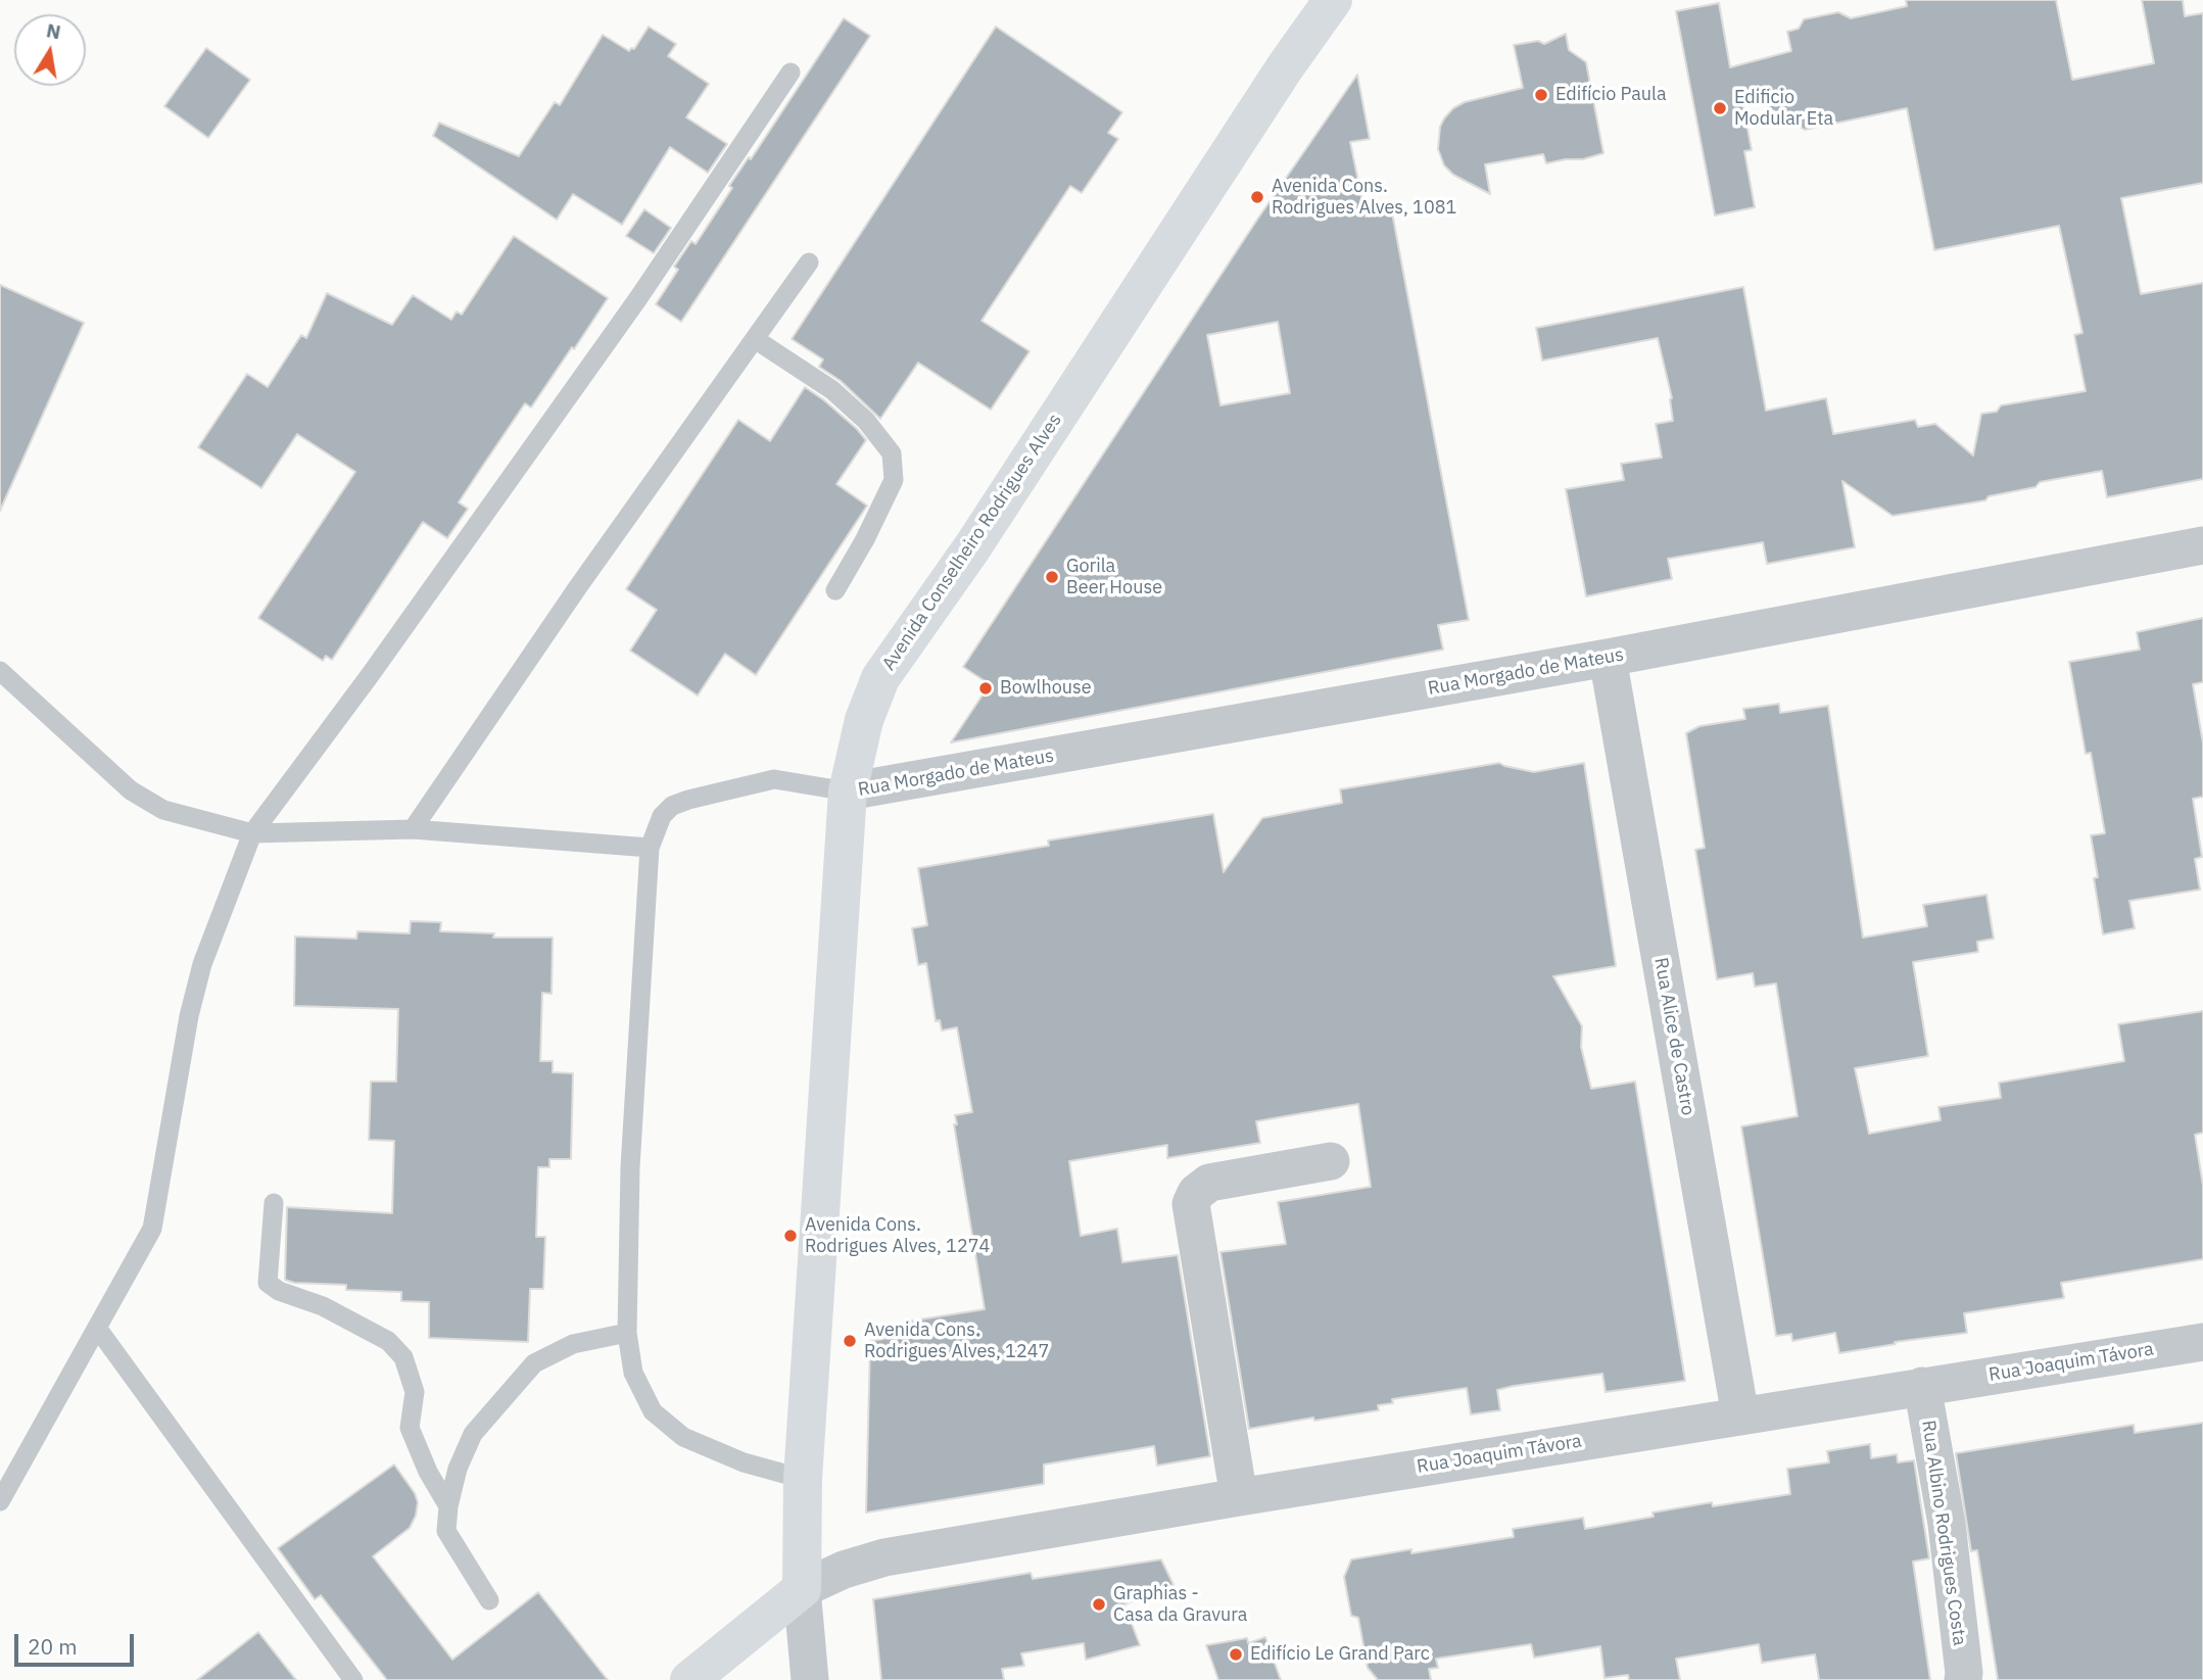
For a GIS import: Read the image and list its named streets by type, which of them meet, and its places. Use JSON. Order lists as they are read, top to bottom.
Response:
{
  "streets": {
    "street": [
      "Avenida Conselheiro Rodrigues Alves",
      "Rua Morgado de Mateus",
      "Rua Alice de Castro",
      "Rua Joaquim Távora",
      "Rua Albino Rodrigues Costa"
    ]
  },
  "crossings": [
    ["Avenida Conselheiro Rodrigues Alves", "Rua Morgado de Mateus"],
    ["Avenida Conselheiro Rodrigues Alves", "Rua Joaquim Távora"],
    ["Rua Morgado de Mateus", "Rua Alice de Castro"],
    ["Rua Alice de Castro", "Rua Joaquim Távora"],
    ["Rua Joaquim Távora", "Rua Albino Rodrigues Costa"]
  ],
  "places": [
    "Edifício Paula",
    "Edificio Modular Eta",
    "Avenida Cons. Rodrigues Alves, 1081",
    "Gorila Beer House",
    "Bowlhouse",
    "Avenida Cons. Rodrigues Alves, 1274",
    "Avenida Cons. Rodrigues Alves, 1247",
    "Graphias - Casa da Gravura",
    "Edifício Le Grand Parc"
  ],
  "scale_bar": "20 m",
  "north": "top"
}
